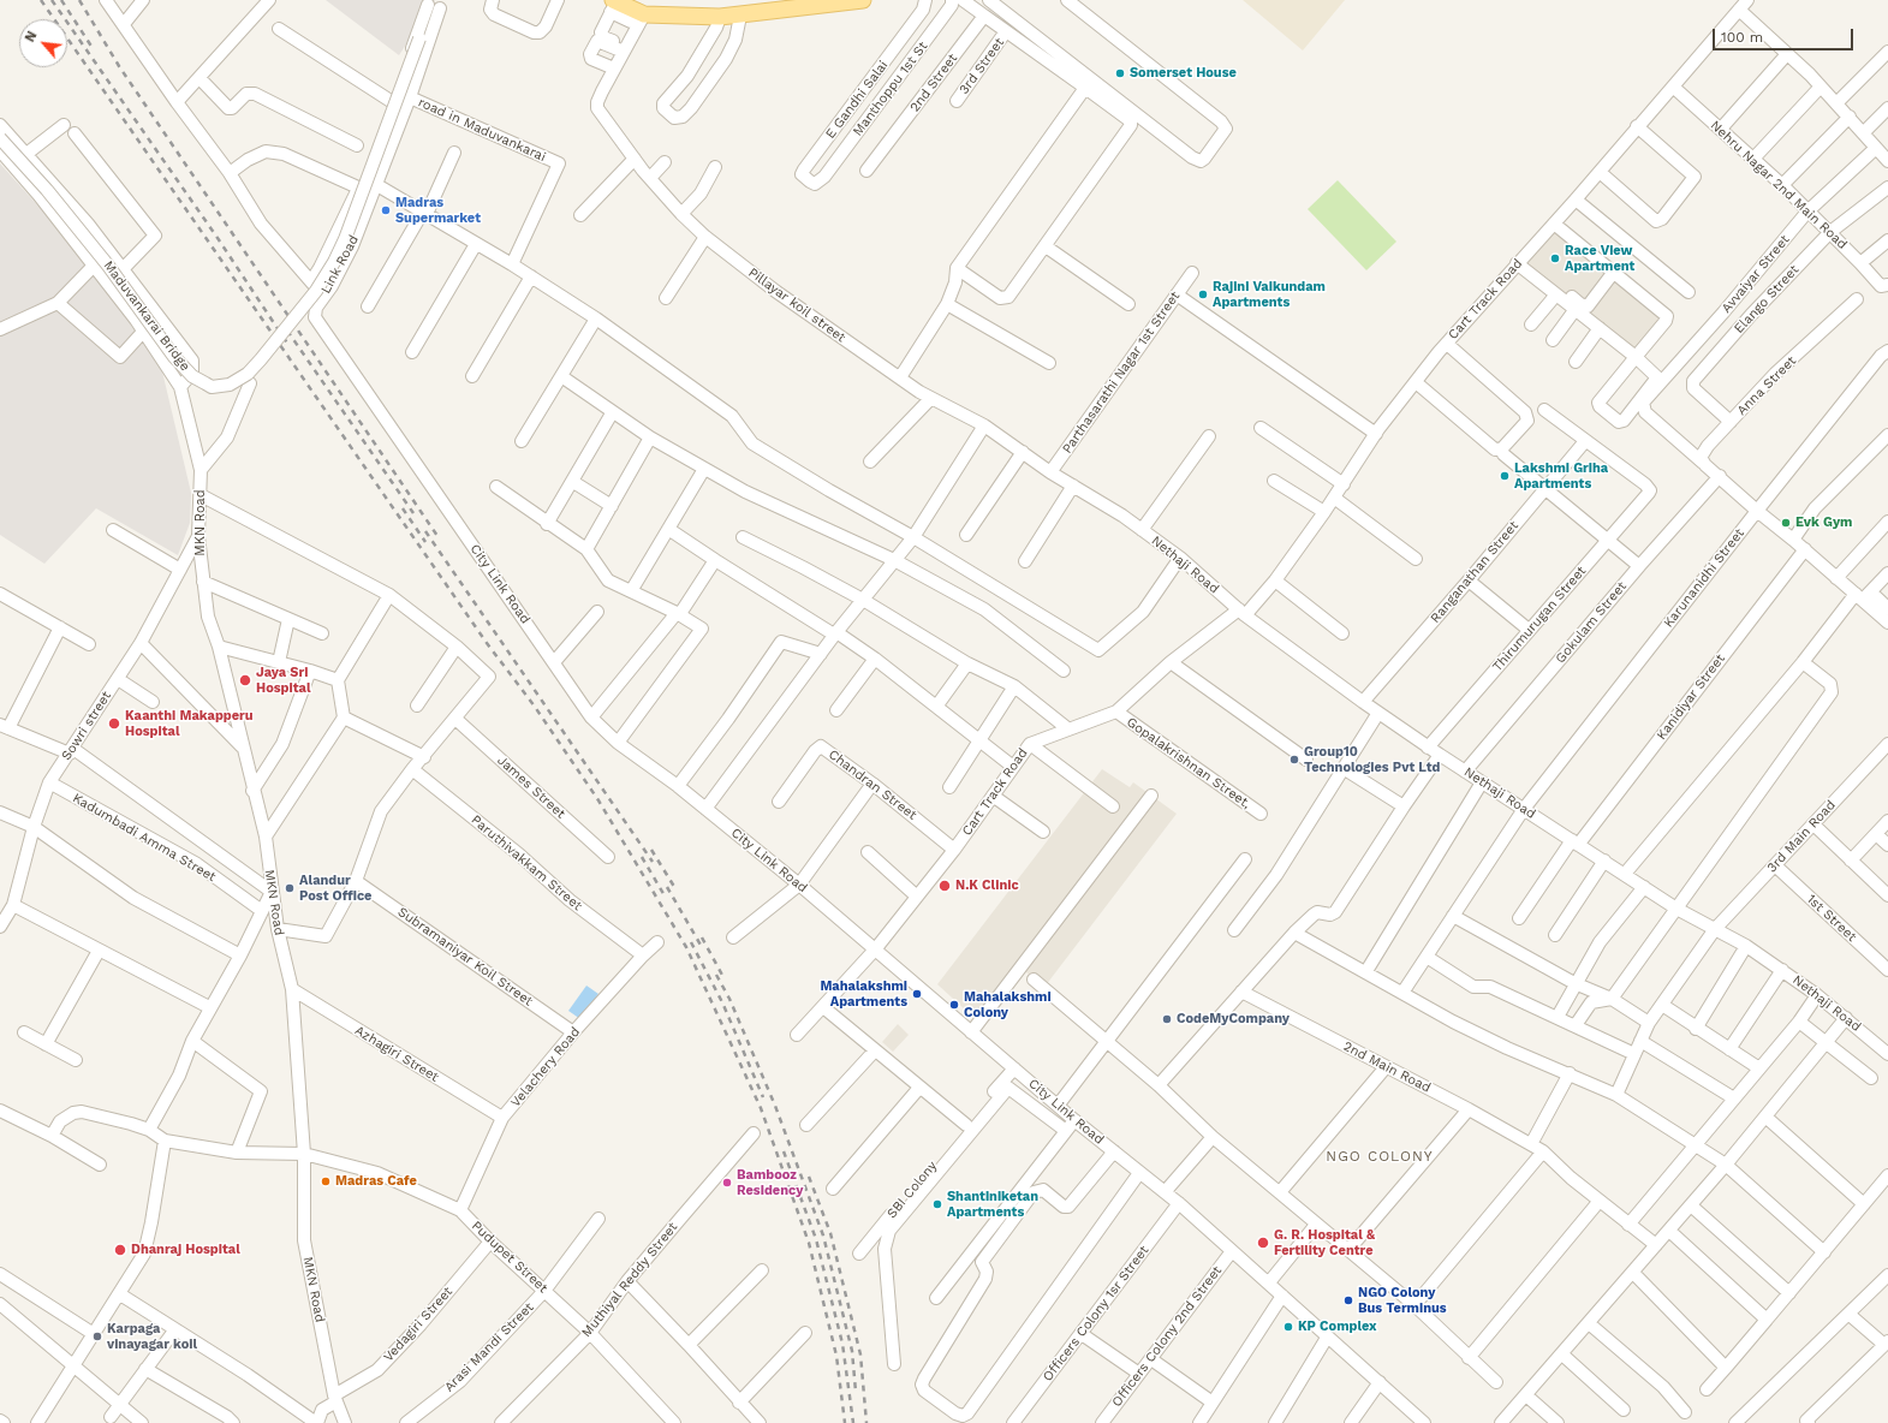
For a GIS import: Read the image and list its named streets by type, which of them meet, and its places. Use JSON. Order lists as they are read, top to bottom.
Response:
{
  "streets": {
    "street": [
      "3rd Street",
      "2nd Street",
      "Manthoppu 1st St",
      "E Gandhi Salai",
      "road in Maduvankarai",
      "Nehru Nagar 2nd Main Road",
      "Link Road",
      "Avvaiyar Street",
      "Cart Track Road",
      "Elango Street",
      "Pillayar koil street",
      "Maduvankarai Bridge",
      "Parthasarathi Nagar 1st Street",
      "Anna Street",
      "MKN Road",
      "Nethaji Road",
      "Ranganathan Street",
      "Karunanidhi Street",
      "City Link Road",
      "Thirumurugan Street",
      "Gokulam Street",
      "Kanidiyar Street",
      "Sowri street",
      "Gopalakrishnan Street,",
      "Chandran Street",
      "James Street",
      "3rd Main Road",
      "Kadumbadi Amma Street",
      "Paruthivakkam Street",
      "1st Street",
      "Subramaniyar Koil Street",
      "Azhagiri Street",
      "Velachery Road",
      "2nd Main Road",
      "SBI Colony",
      "Pudupet Street",
      "Muthiyal Reddy Street",
      "Officers Colony 1sr Street",
      "Vedagiri Street",
      "Officers Colony 2nd Street",
      "Arasi Mandi Street"
    ]
  },
  "crossings": [
    ["Manthoppu 1st St", "E Gandhi Salai"],
    ["road in Maduvankarai", "Link Road"],
    ["Nehru Nagar 2nd Main Road", "Avvaiyar Street"],
    ["Nehru Nagar 2nd Main Road", "Cart Track Road"],
    ["Nehru Nagar 2nd Main Road", "Elango Street"],
    ["Link Road", "City Link Road"],
    ["Avvaiyar Street", "Anna Street"],
    ["Cart Track Road", "Nethaji Road"],
    ["Cart Track Road", "City Link Road"],
    ["Cart Track Road", "Gopalakrishnan Street,"],
    ["Cart Track Road", "Chandran Street"],
    ["Elango Street", "Anna Street"],
    ["Pillayar koil street", "Parthasarathi Nagar 1st Street"],
    ["Pillayar koil street", "Nethaji Road"],
    ["MKN Road", "Sowri street"],
    ["MKN Road", "Azhagiri Street"],
    ["MKN Road", "Pudupet Street"],
    ["MKN Road", "Vedagiri Street"],
    ["Nethaji Road", "Ranganathan Street"],
    ["Nethaji Road", "Karunanidhi Street"],
    ["Nethaji Road", "Thirumurugan Street"],
    ["Nethaji Road", "Gokulam Street"],
    ["Nethaji Road", "Kanidiyar Street"],
    ["Nethaji Road", "3rd Main Road"],
    ["Ranganathan Street", "Thirumurugan Street"],
    ["City Link Road", "SBI Colony"],
    ["City Link Road", "Officers Colony 1sr Street"],
    ["City Link Road", "Officers Colony 2nd Street"],
    ["Sowri street", "Kadumbadi Amma Street"],
    ["3rd Main Road", "1st Street"],
    ["Paruthivakkam Street", "Velachery Road"],
    ["Subramaniyar Koil Street", "Velachery Road"],
    ["Azhagiri Street", "Velachery Road"],
    ["Velachery Road", "Pudupet Street"],
    ["Pudupet Street", "Muthiyal Reddy Street"],
    ["Pudupet Street", "Vedagiri Street"],
    ["Pudupet Street", "Arasi Mandi Street"]
  ],
  "districts": ["NGO COLONY"],
  "places": [
    "Somerset House",
    "Madras Supermarket",
    "Race View Apartment",
    "Rajini Vaikundam Apartments",
    "Lakshmi Griha Apartments",
    "Evk Gym",
    "Jaya Sri Hospital",
    "Kaanthi Makapperu Hospital",
    "Group10 Technologies Pvt Ltd",
    "N.K Clinic",
    "Alandur Post Office",
    "Mahalakshmi Apartments",
    "Mahalakshmi Colony",
    "CodeMyCompany",
    "Madras Cafe",
    "Bambooz Residency",
    "Shantiniketan Apartments",
    "G. R. Hospital & Fertility Centre",
    "Dhanraj Hospital",
    "NGO Colony Bus Terminus",
    "KP Complex",
    "Karpaga vinayagar koil"
  ],
  "scale_bar": "100 m",
  "north": "top left"
}
